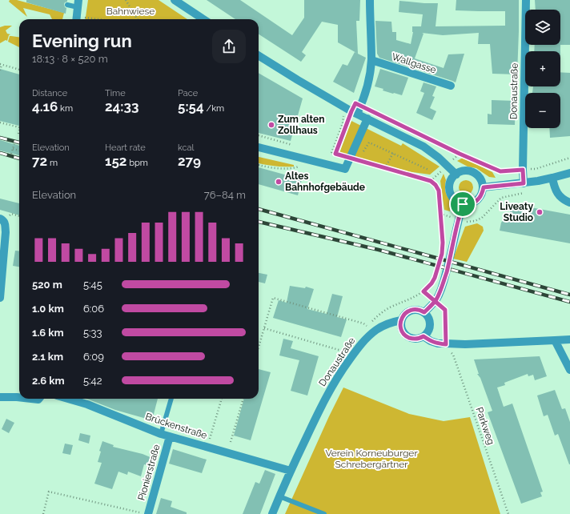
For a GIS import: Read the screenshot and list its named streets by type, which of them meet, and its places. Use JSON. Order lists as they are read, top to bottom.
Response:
{
  "streets": {
    "street": [
      "Wallgasse",
      "Donaustraße",
      "Brückenstraße",
      "Pionierstraße"
    ],
    "path": ["Parkweg"]
  },
  "crossings": [
    ["Donaustraße", "Brückenstraße"],
    ["Brückenstraße", "Pionierstraße"]
  ],
  "parks": ["Bahnwiese", "Verein Korneuburger Schrebergärtner"],
  "places": ["Zum alten Zollhaus", "Altes Bahnhofgebäude", "Liveaty Studio"],
  "page": {
    "map_buttons": ["+", "−"],
    "heading": ["Evening run", "18:13 · 8 × 520 m"],
    "stats": [
      ["Distance", "4.16 km"],
      ["Time", "24:33"],
      ["Pace", "5:54 /km"],
      ["Elevation", "72 m"],
      ["Heart rate", "152 bpm"],
      ["kcal", "279"]
    ],
    "chart": ["Elevation", "76–84 m"],
    "list": [
      {
        "name": "520 m",
        "note": "5:45"
      },
      {
        "name": "1.0 km",
        "note": "6:06"
      },
      {
        "name": "1.6 km",
        "note": "5:33"
      },
      {
        "name": "2.1 km",
        "note": "6:09"
      },
      {
        "name": "2.6 km",
        "note": "5:42"
      }
    ]
  }
}
